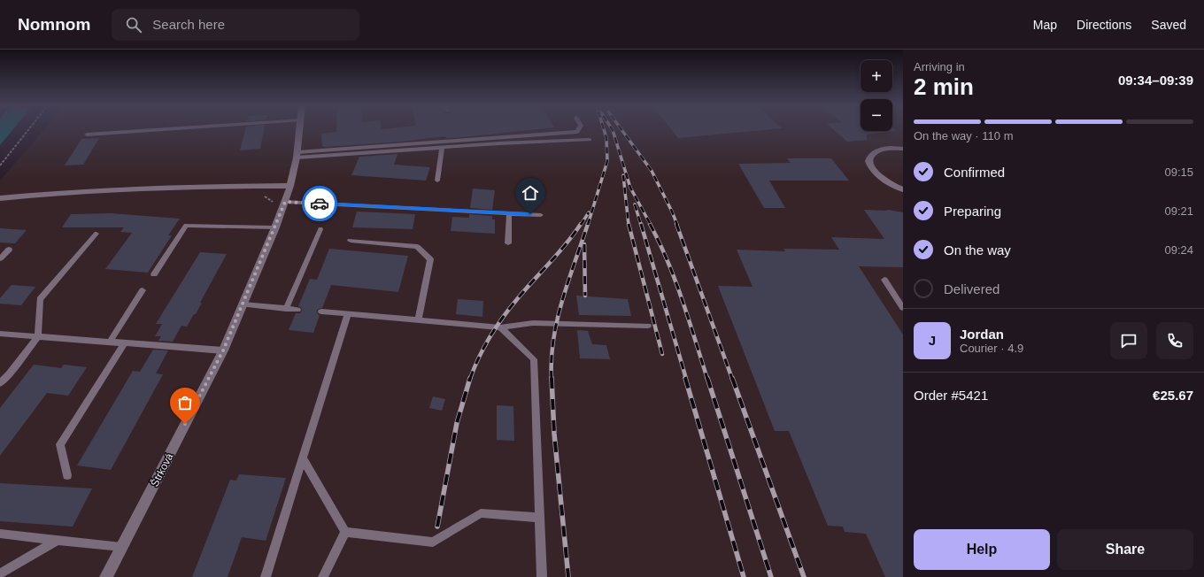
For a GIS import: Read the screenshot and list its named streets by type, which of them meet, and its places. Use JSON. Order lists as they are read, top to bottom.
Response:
{
  "streets": {
    "street": ["Štrková"]
  },
  "page": {
    "header": "Nomnom",
    "search": "Search here",
    "nav": ["Map", "Directions", "Saved"],
    "heading": ["2 min", "Arriving in", "09:34–09:39"],
    "panel": [
      "Jordan",
      "Courier · 4.9",
      "Order #5421",
      "€25.67"
    ],
    "map_buttons": ["+", "−"],
    "bar": "On the way · 110 m",
    "list": [
      ["Confirmed", "09:15"],
      ["Preparing", "09:21"],
      ["On the way", "09:24"],
      "Delivered"
    ],
    "round": "J",
    "buttons": ["Help", "Share"]
  }
}
